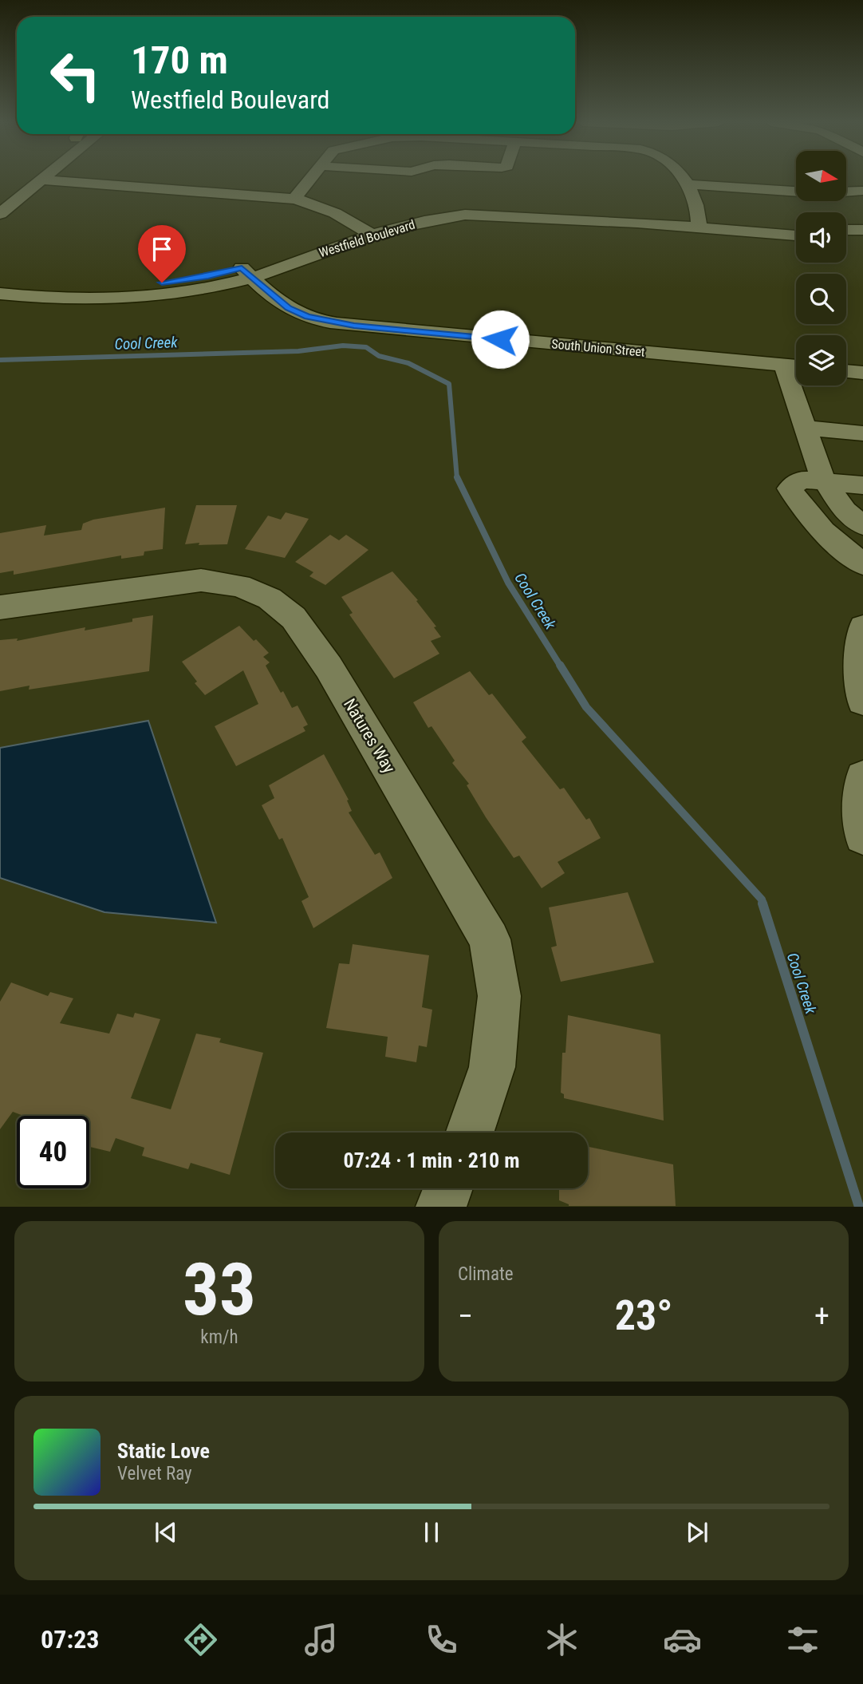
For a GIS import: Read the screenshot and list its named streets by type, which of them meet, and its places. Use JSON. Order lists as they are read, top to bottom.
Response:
{
  "streets": {
    "street": ["Westfield Boulevard", "South Union Street", "Natures Way"]
  },
  "crossings": [
    ["Westfield Boulevard", "South Union Street"]
  ],
  "water": ["Cool Creek"],
  "north": "right",
  "page": {
    "turn": ["170 m", "Westfield Boulevard"],
    "limit": "40",
    "trip": "07:24 · 1 min · 210 m",
    "tile": [
      ["33", "km/h"],
      "Climate"
    ],
    "heat": ["−", "23°", "+"],
    "song": ["Static Love", "Velvet Ray"],
    "tabs": "07:23"
  }
}
